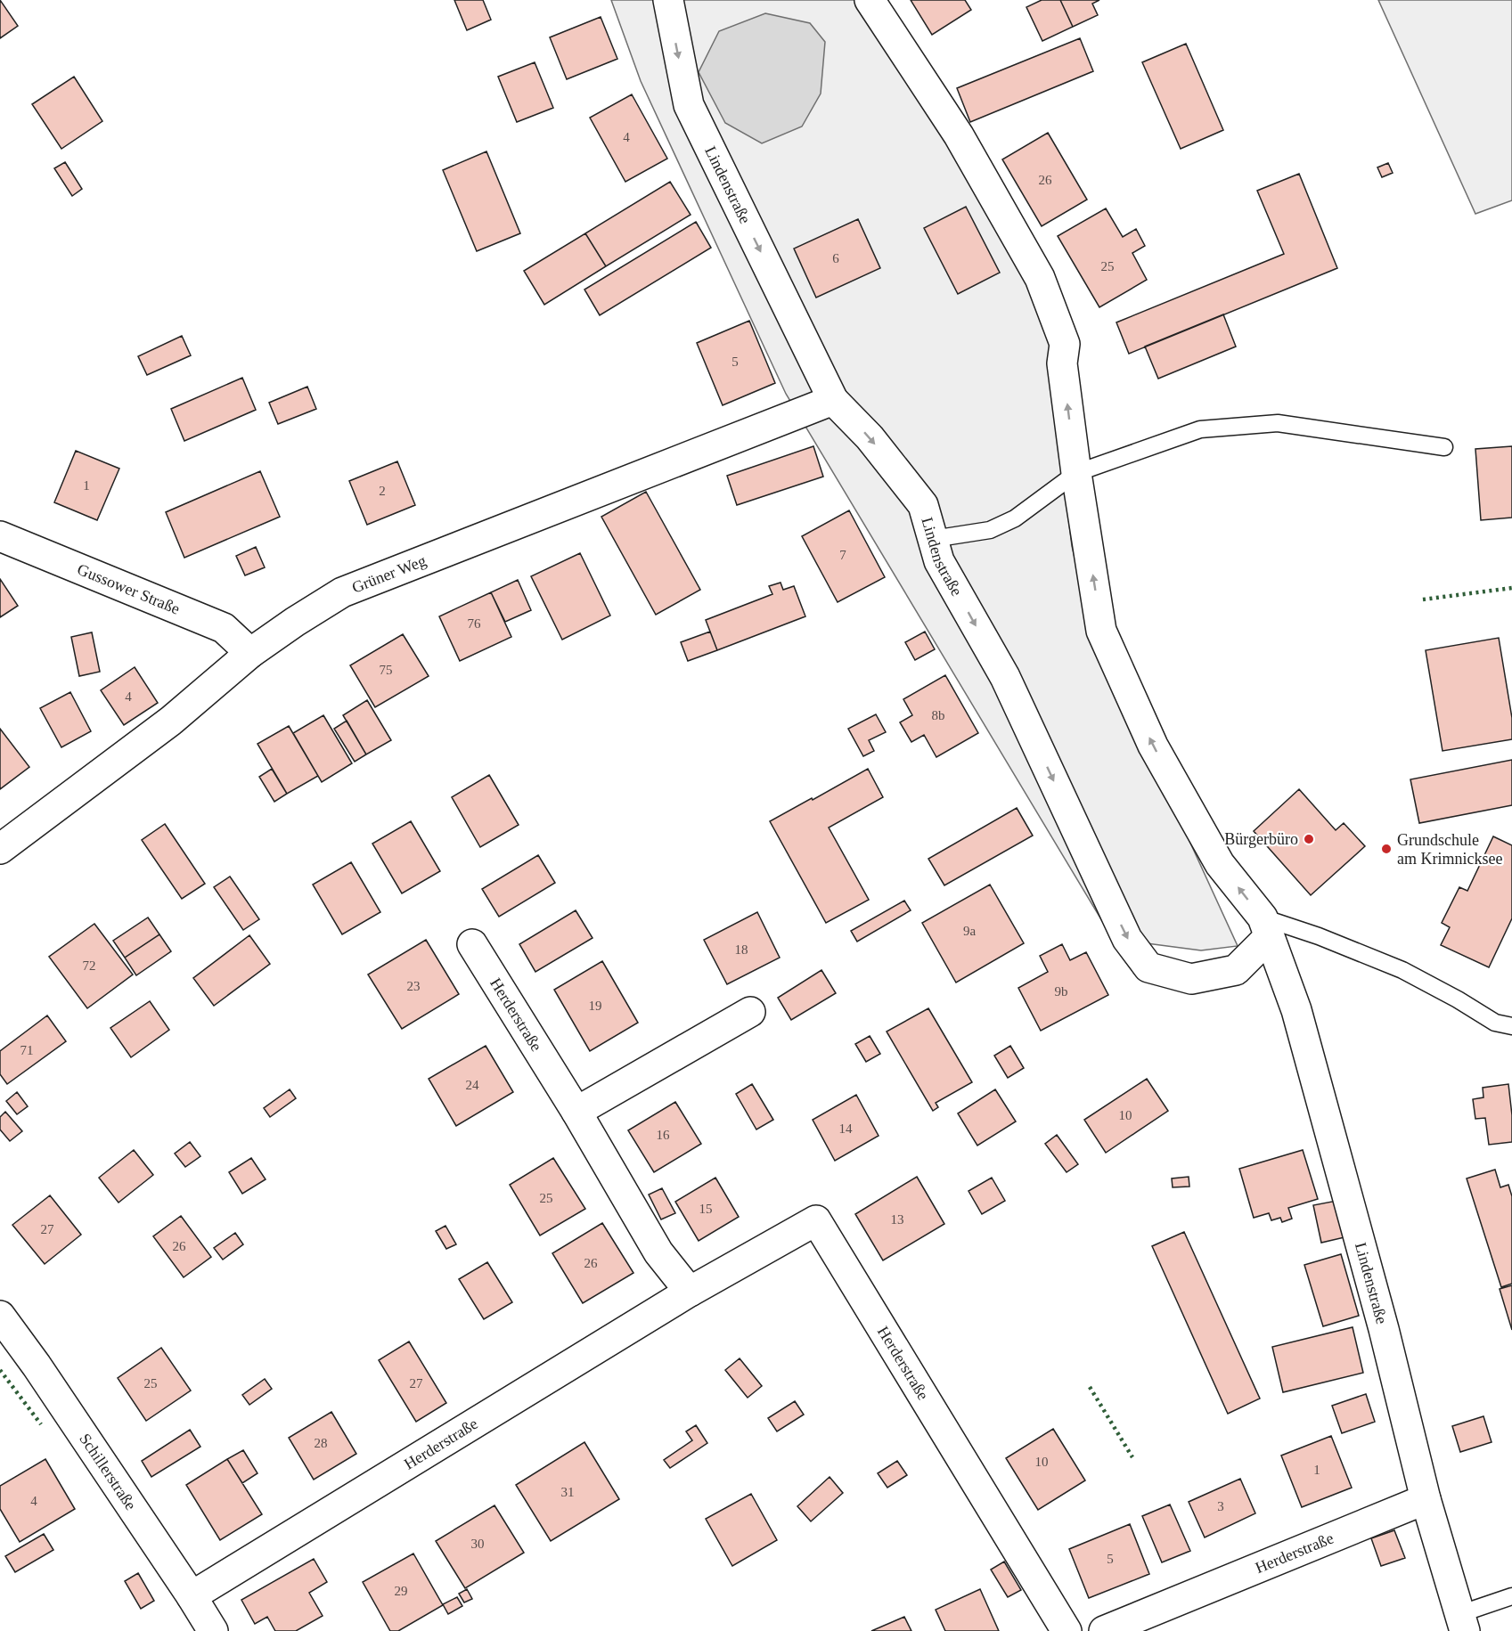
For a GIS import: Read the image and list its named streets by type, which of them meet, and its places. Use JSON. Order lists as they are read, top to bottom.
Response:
{
  "streets": {
    "street": [
      "Lindenstraße",
      "Grüner Weg",
      "Gussower Straße",
      "Herderstraße",
      "Schillerstraße"
    ]
  },
  "crossings": [
    ["Lindenstraße", "Grüner Weg"],
    ["Lindenstraße", "Herderstraße"],
    ["Grüner Weg", "Gussower Straße"],
    ["Herderstraße", "Schillerstraße"]
  ],
  "places": ["Bürgerbüro", "Grundschule am Krimnicksee"],
  "house_numbers": [
    "4",
    "26",
    "6",
    "25",
    "5",
    "1",
    "2",
    "7",
    "76",
    "75",
    "4",
    "8b",
    "9a",
    "18",
    "72",
    "23",
    "9b",
    "19",
    "71",
    "24",
    "10",
    "14",
    "16",
    "25",
    "15",
    "13",
    "27",
    "26",
    "26",
    "25",
    "27",
    "28",
    "10",
    "1",
    "31",
    "4",
    "3",
    "30",
    "5",
    "29"
  ]
}
